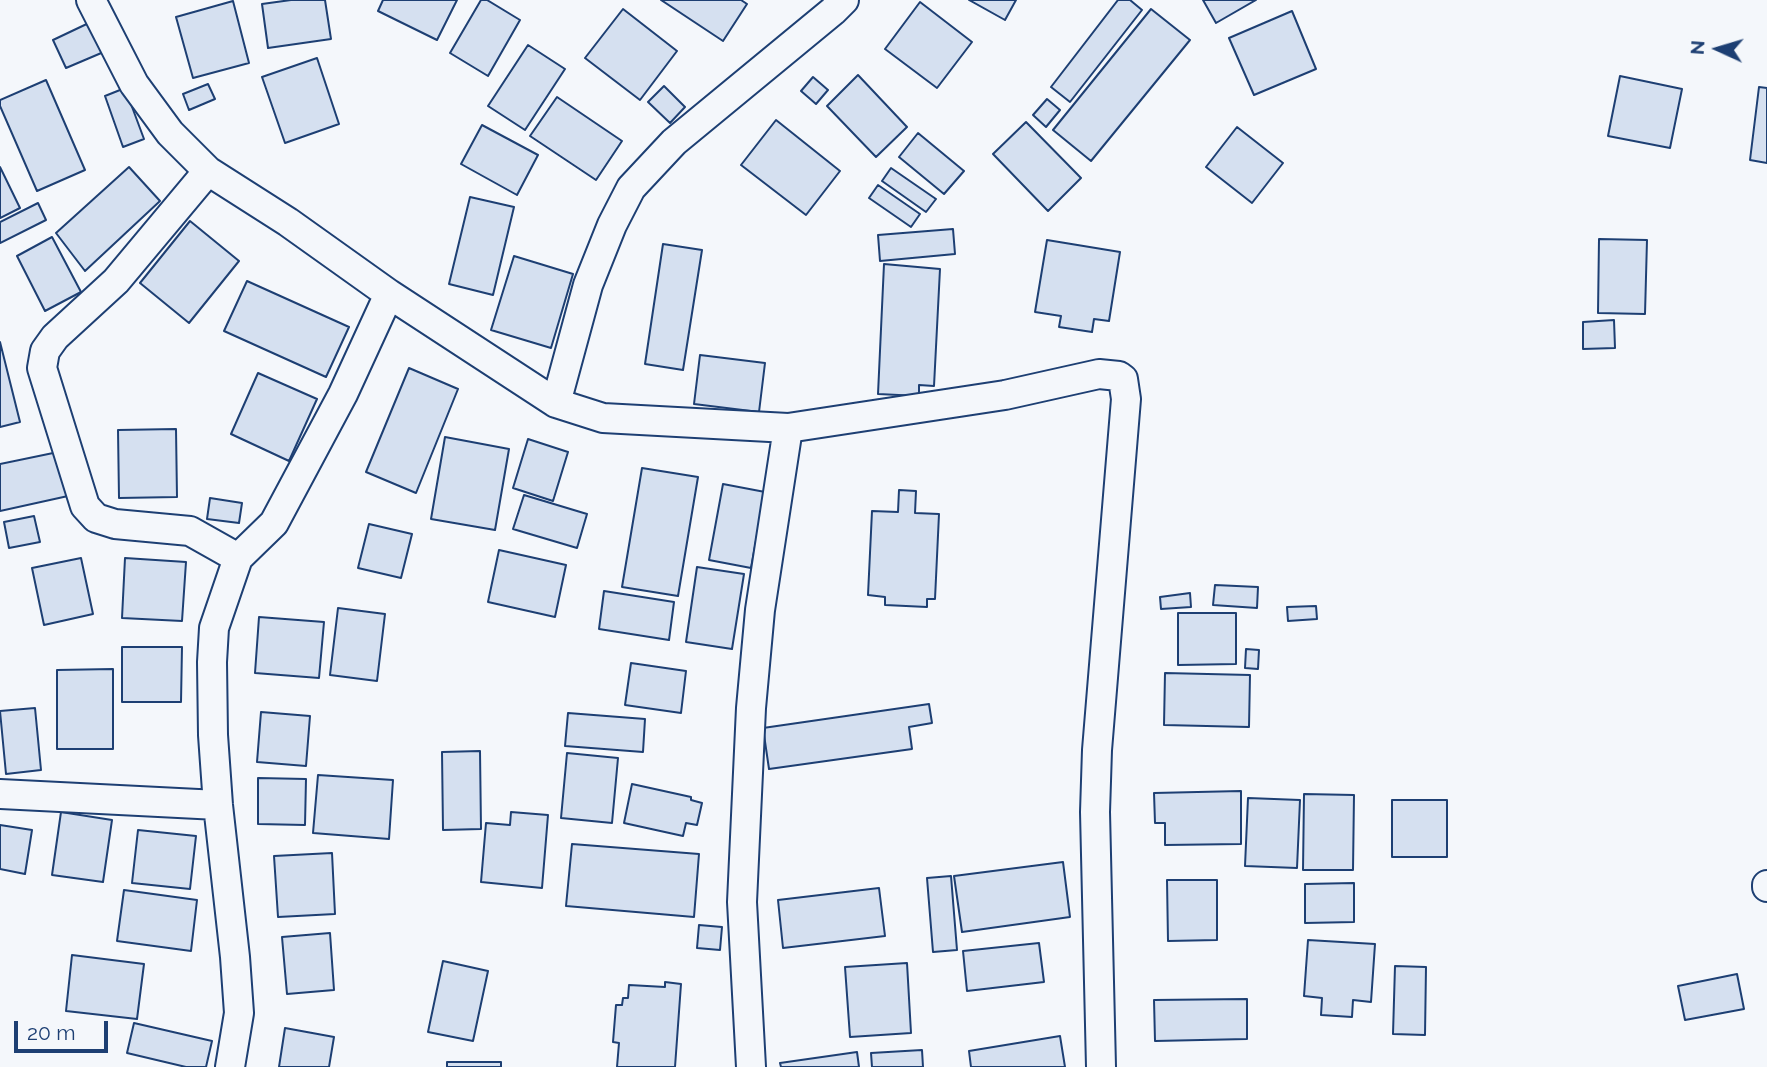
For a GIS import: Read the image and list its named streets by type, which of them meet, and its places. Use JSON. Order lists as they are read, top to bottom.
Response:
{
  "scale_bar": "20 m",
  "north": "left"
}
